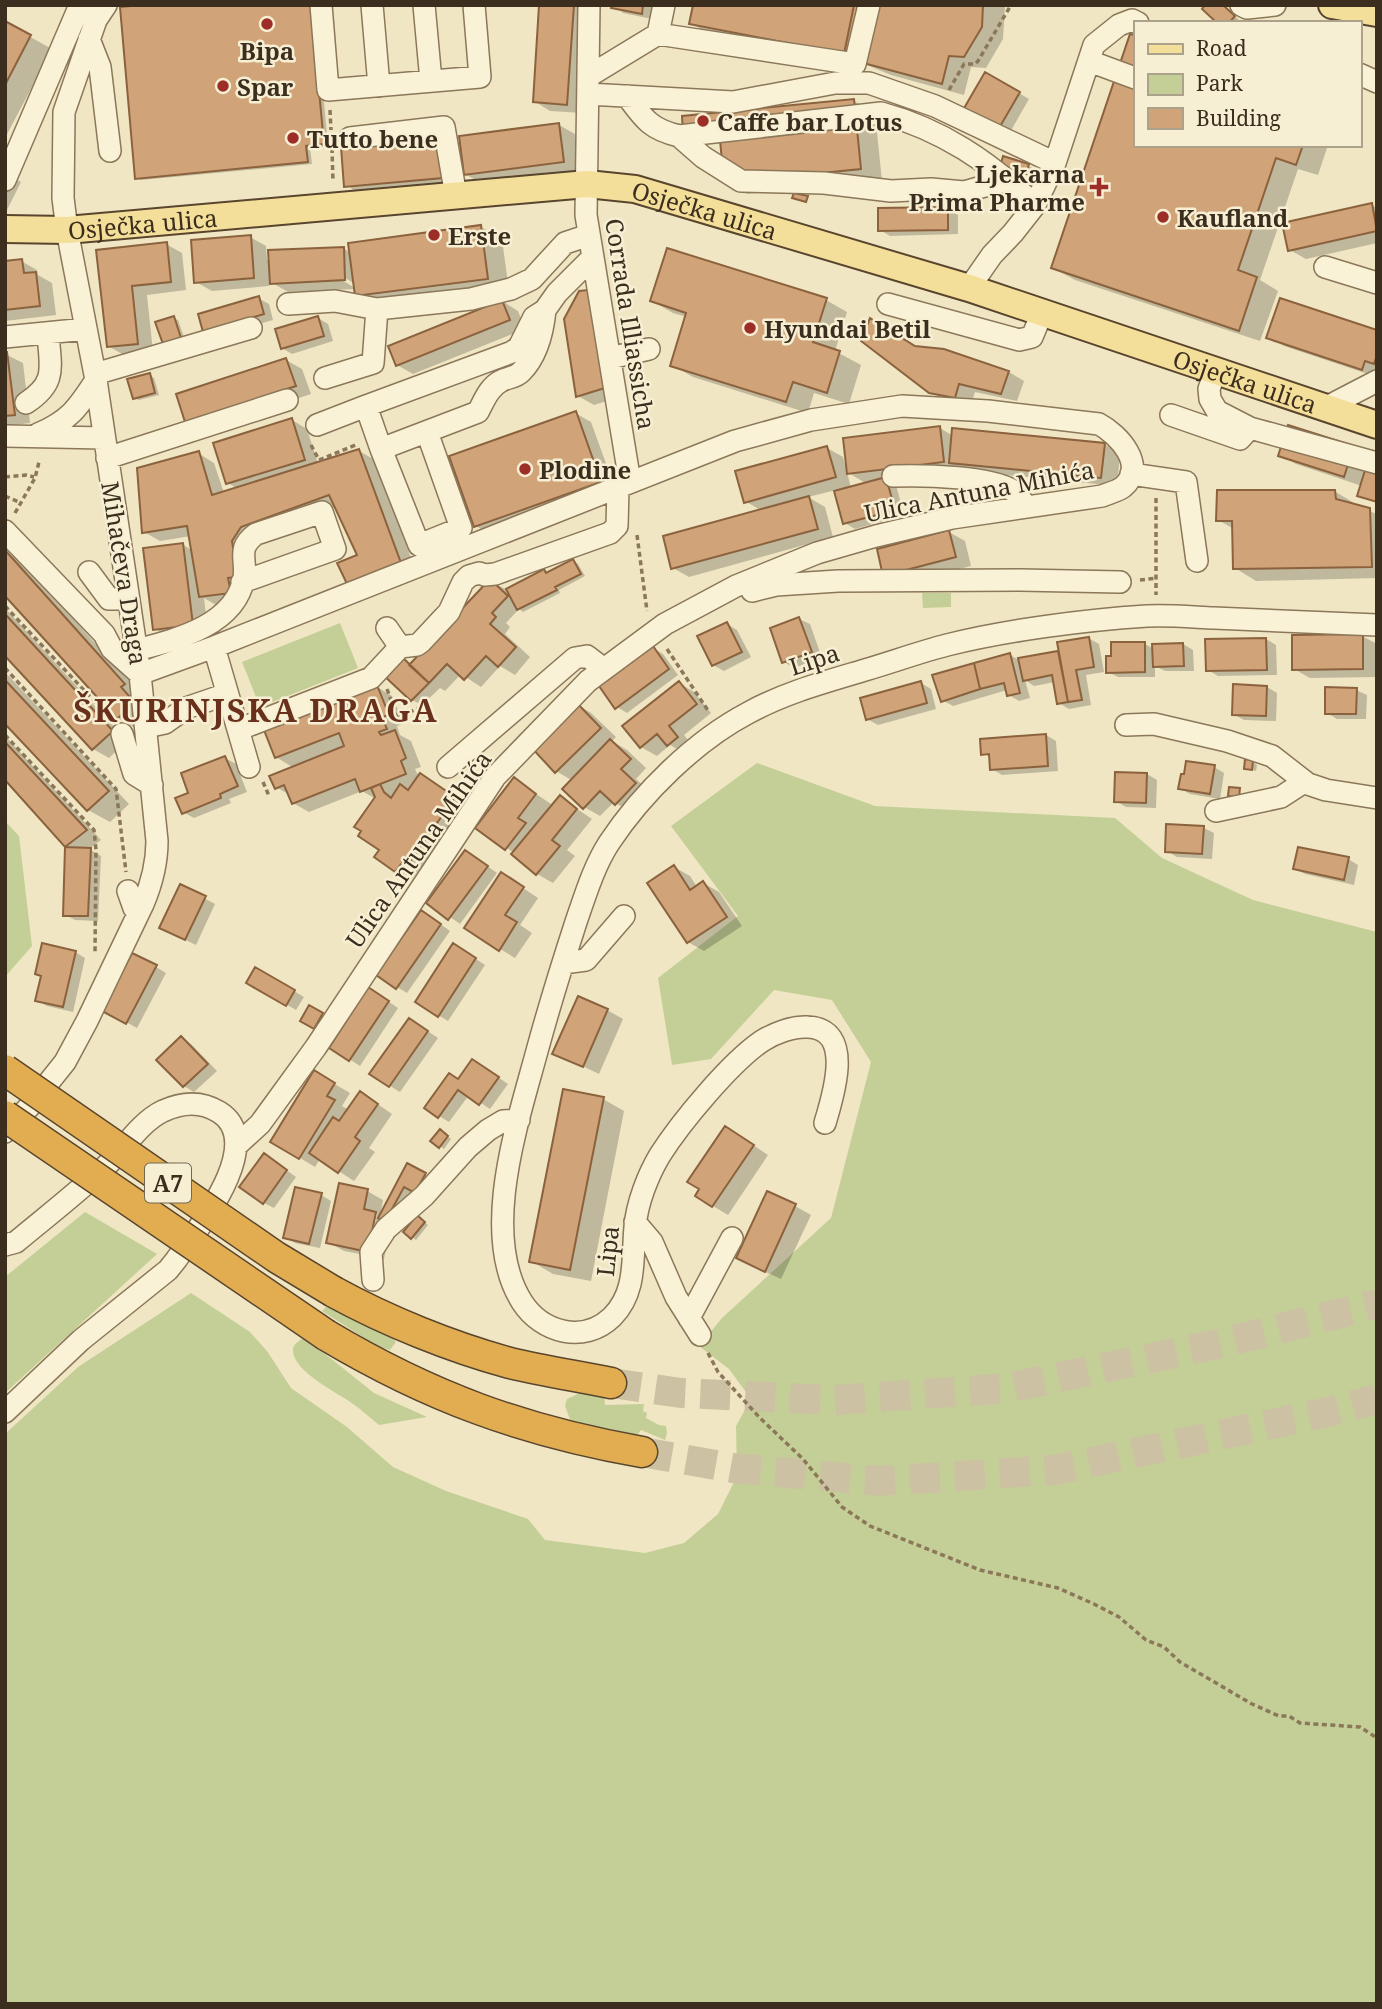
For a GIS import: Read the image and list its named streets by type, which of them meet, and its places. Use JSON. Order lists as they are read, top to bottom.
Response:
{
  "streets": {
    "highway": ["A7"],
    "main road": ["Osječka ulica"],
    "street": [
      "Corrada Illiassicha",
      "Ulica Antuna Mihića",
      "Mihačeva Draga",
      "Lipa"
    ]
  },
  "crossings": [
    ["Osječka ulica", "Corrada Illiassicha"],
    ["Osječka ulica", "Mihačeva Draga"],
    ["Corrada Illiassicha", "Ulica Antuna Mihića"],
    ["Ulica Antuna Mihića", "Mihačeva Draga"]
  ],
  "districts": ["ŠKURINJSKA DRAGA"],
  "places": {
    "other": [
      "Bipa",
      "Spar",
      "Caffe bar Lotus",
      "Tutto bene",
      "Kaufland",
      "Erste",
      "Hyundai Betil",
      "Plodine"
    ],
    "health": ["Ljekarna Prima Pharme"]
  },
  "legend": ["Road", "Park", "Building"]
}
